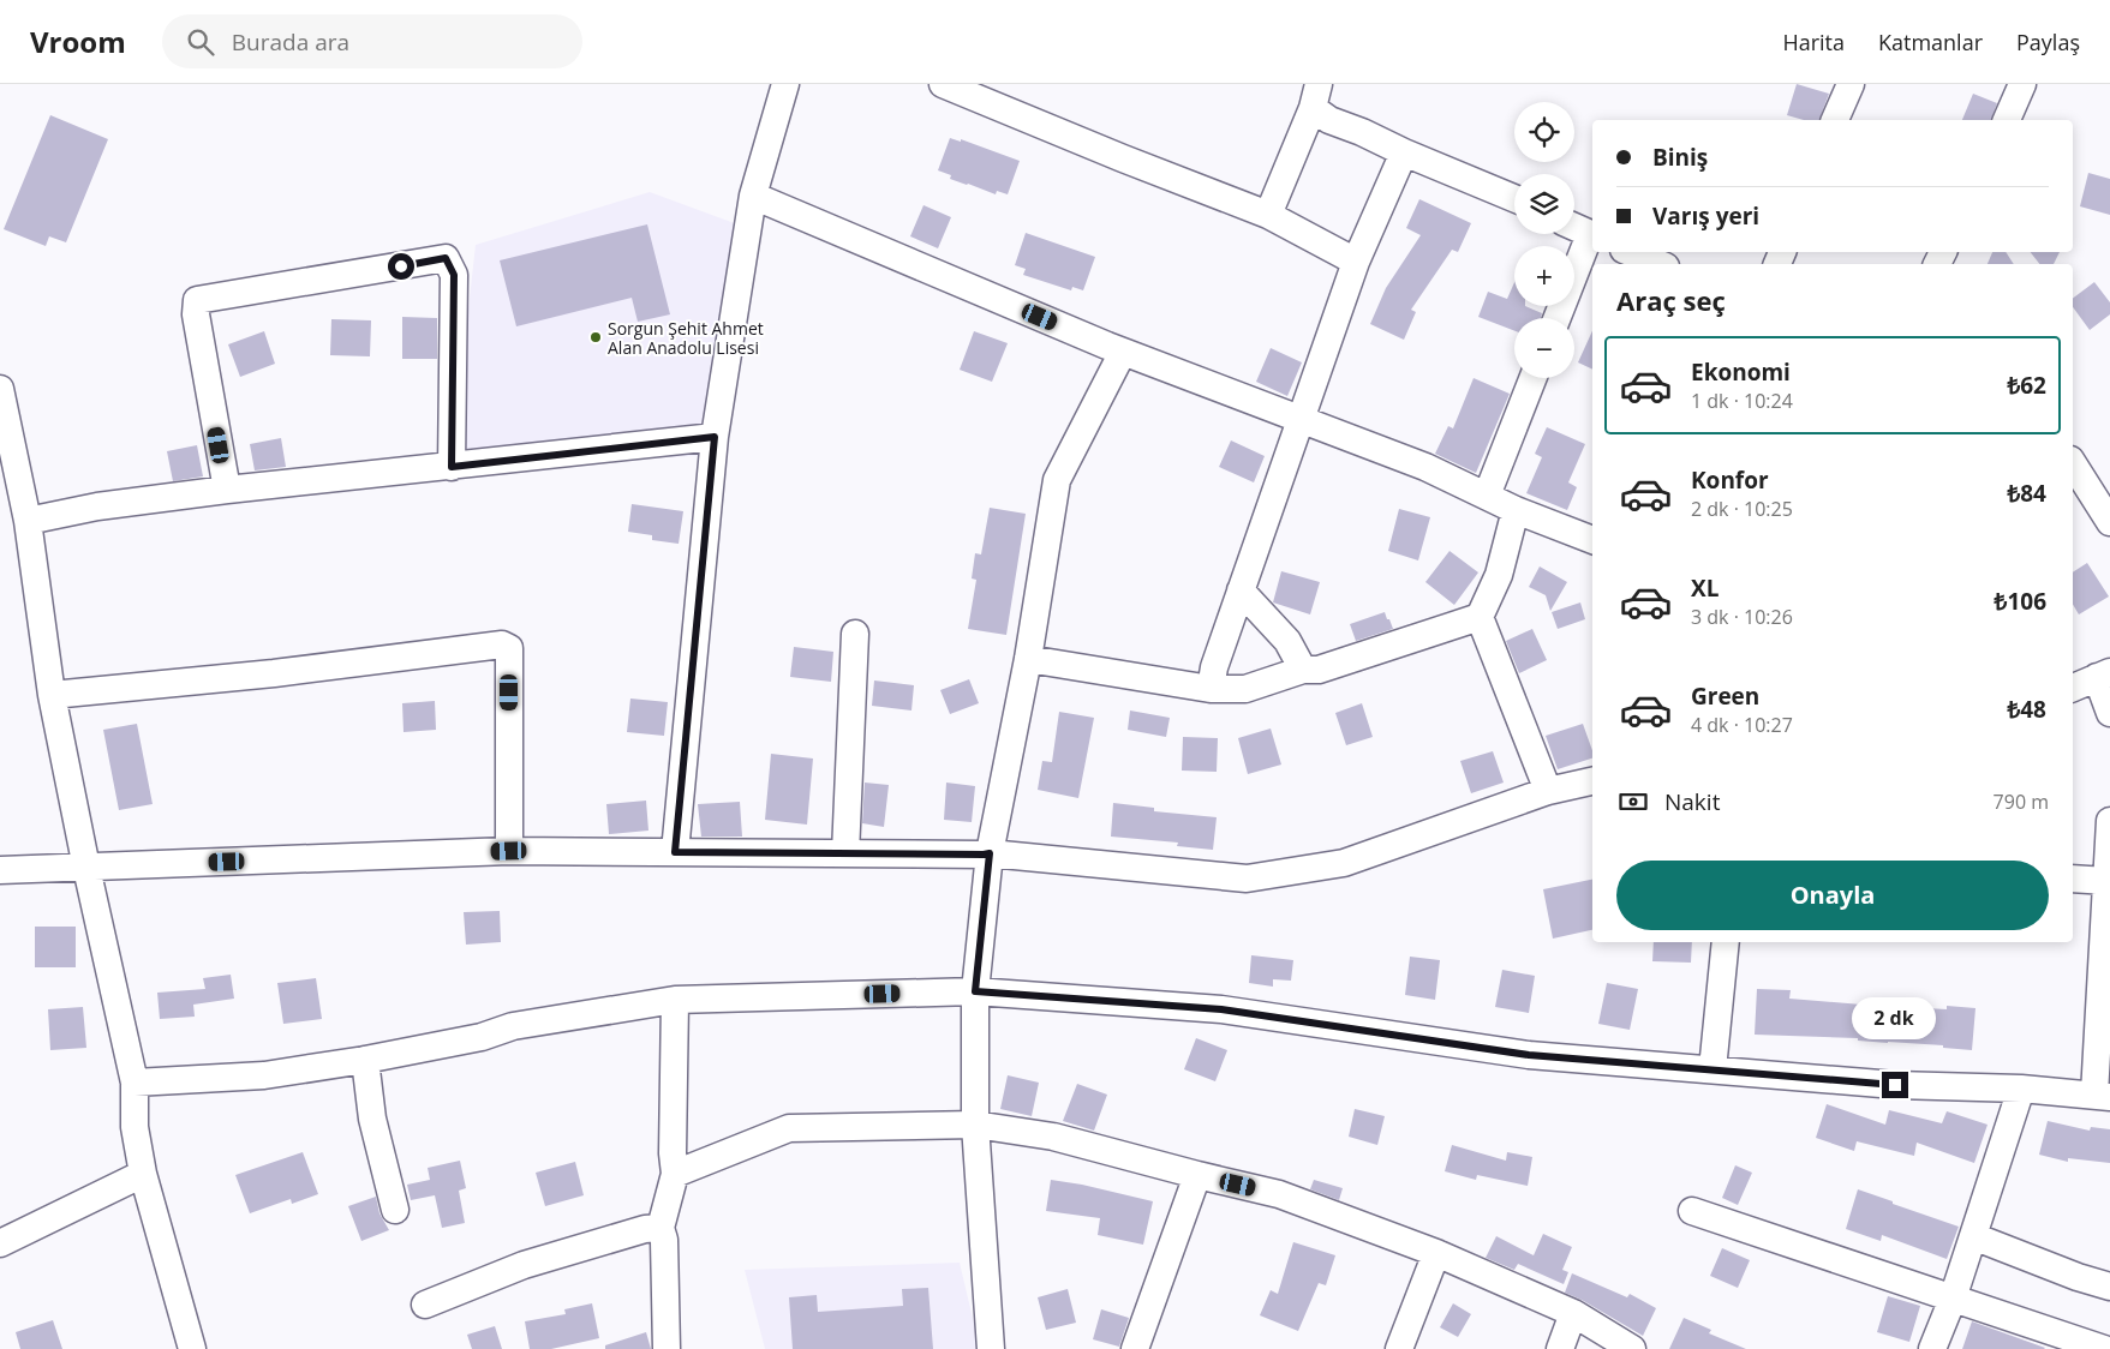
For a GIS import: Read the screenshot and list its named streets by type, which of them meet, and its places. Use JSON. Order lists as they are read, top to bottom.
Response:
{
  "places": ["Sorgun Şehit Ahmet Alan Anadolu Lisesi"],
  "page": {
    "header": "Vroom",
    "search": "Burada ara",
    "nav": ["Harita", "Katmanlar", "Paylaş"],
    "map_buttons": ["+", "−"],
    "banner": ["Biniş", "Varış yeri"],
    "heading": "Araç seç",
    "list": [
      {
        "name": "Ekonomi",
        "note": "1 dk · 10:24",
        "value": "₺62"
      },
      {
        "name": "Konfor",
        "note": "2 dk · 10:25",
        "value": "₺84"
      },
      {
        "name": "XL",
        "note": "3 dk · 10:26",
        "value": "₺106"
      },
      {
        "name": "Green",
        "note": "4 dk · 10:27",
        "value": "₺48"
      }
    ],
    "pay": ["Nakit", "790 m"],
    "buttons": "Onayla",
    "bubble": "2 dk"
  }
}
